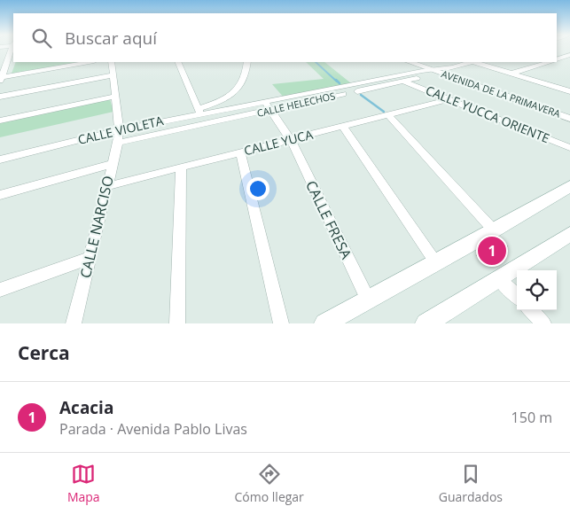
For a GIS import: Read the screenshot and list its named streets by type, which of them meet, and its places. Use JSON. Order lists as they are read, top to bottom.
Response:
{
  "streets": {
    "street": [
      "AVENIDA DE LA PRIMAVERA",
      "CALLE HELECHOS",
      "CALLE YUCCA ORIENTE",
      "CALLE VIOLETA",
      "CALLE YUCA",
      "CALLE FRESA",
      "CALLE NARCISO"
    ]
  },
  "crossings": [
    ["AVENIDA DE LA PRIMAVERA", "CALLE HELECHOS"],
    ["AVENIDA DE LA PRIMAVERA", "CALLE VIOLETA"],
    ["CALLE HELECHOS", "CALLE YUCCA ORIENTE"],
    ["CALLE HELECHOS", "CALLE VIOLETA"],
    ["CALLE HELECHOS", "CALLE FRESA"],
    ["CALLE HELECHOS", "CALLE NARCISO"],
    ["CALLE YUCCA ORIENTE", "CALLE YUCA"],
    ["CALLE VIOLETA", "CALLE FRESA"],
    ["CALLE VIOLETA", "CALLE NARCISO"],
    ["CALLE YUCA", "CALLE FRESA"],
    ["CALLE YUCA", "CALLE NARCISO"]
  ],
  "page": {
    "search": "Buscar aquí",
    "pins": "1",
    "heading": "Cerca",
    "list": [
      {
        "mark": "1",
        "name": "Acacia",
        "note": "Parada · Avenida Pablo Livas",
        "value": "150 m"
      }
    ],
    "nav": ["Mapa", "Cómo llegar", "Guardados"]
  }
}
